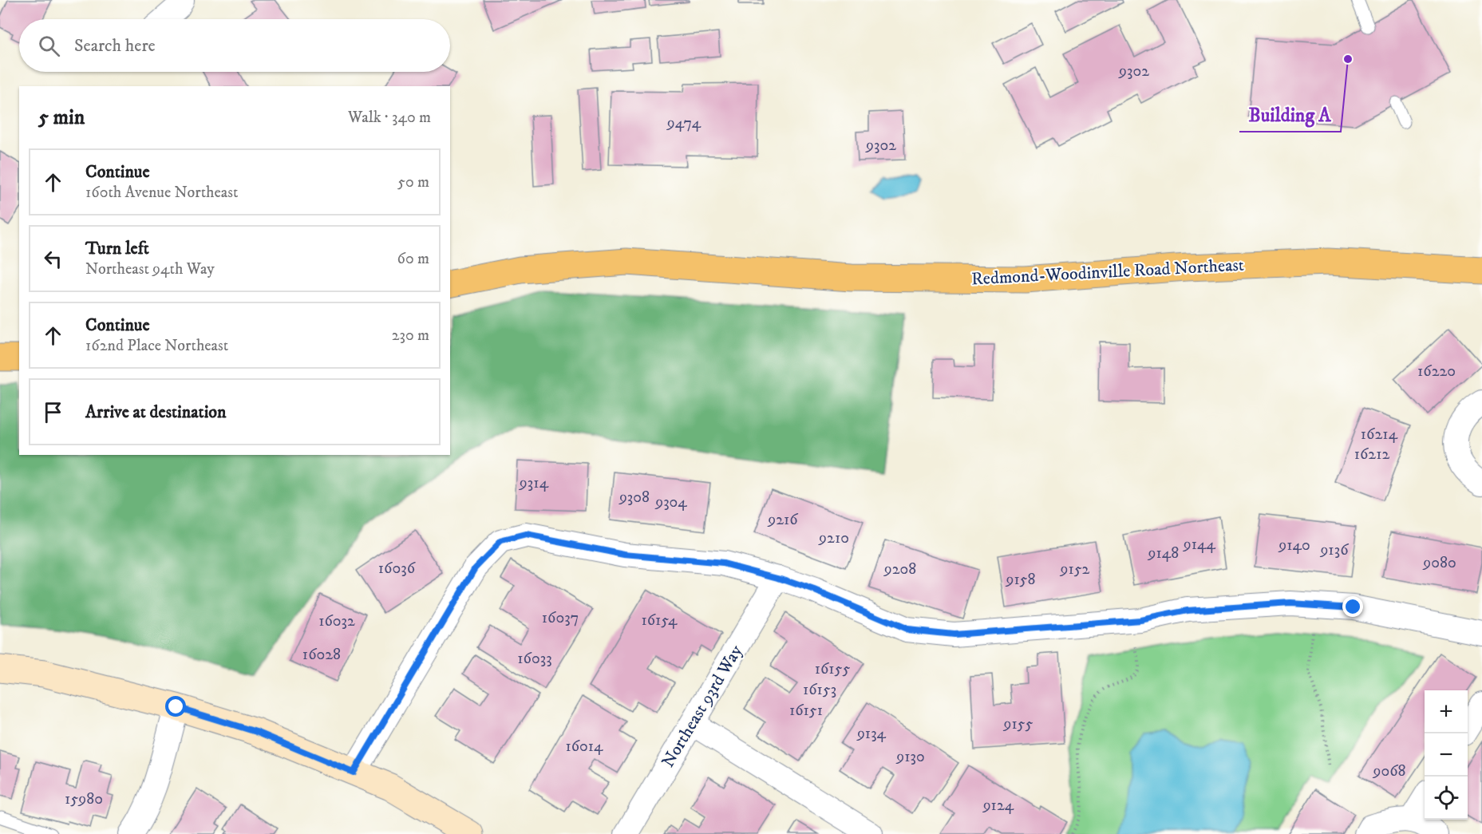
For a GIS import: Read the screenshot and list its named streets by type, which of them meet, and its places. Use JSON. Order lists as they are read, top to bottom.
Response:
{
  "streets": {
    "main road": ["Redmond-Woodinville Road Northeast"],
    "street": ["Northeast 93rd Way"]
  },
  "places": ["Building A"],
  "house_numbers": [
    "9302",
    "9474",
    "9302",
    "16220",
    "16214",
    "16212",
    "9314",
    "9308",
    "9304",
    "9216",
    "9210",
    "9144",
    "9140",
    "9136",
    "9148",
    "9080",
    "16036",
    "9208",
    "9152",
    "9158",
    "16037",
    "16154",
    "16032",
    "16028",
    "16033",
    "16155",
    "16153",
    "16151",
    "9155",
    "9134",
    "16014",
    "9130",
    "9068",
    "15980",
    "9124"
  ],
  "page": {
    "search": "Search here",
    "heading": ["5 min", "Walk · 340 m"],
    "list": [
      ["Continue", "160th Avenue Northeast", "50 m"],
      ["Turn left", "Northeast 94th Way", "60 m"],
      ["Continue", "162nd Place Northeast", "230 m"],
      "Arrive at destination"
    ],
    "map_buttons": ["+", "−"]
  }
}
